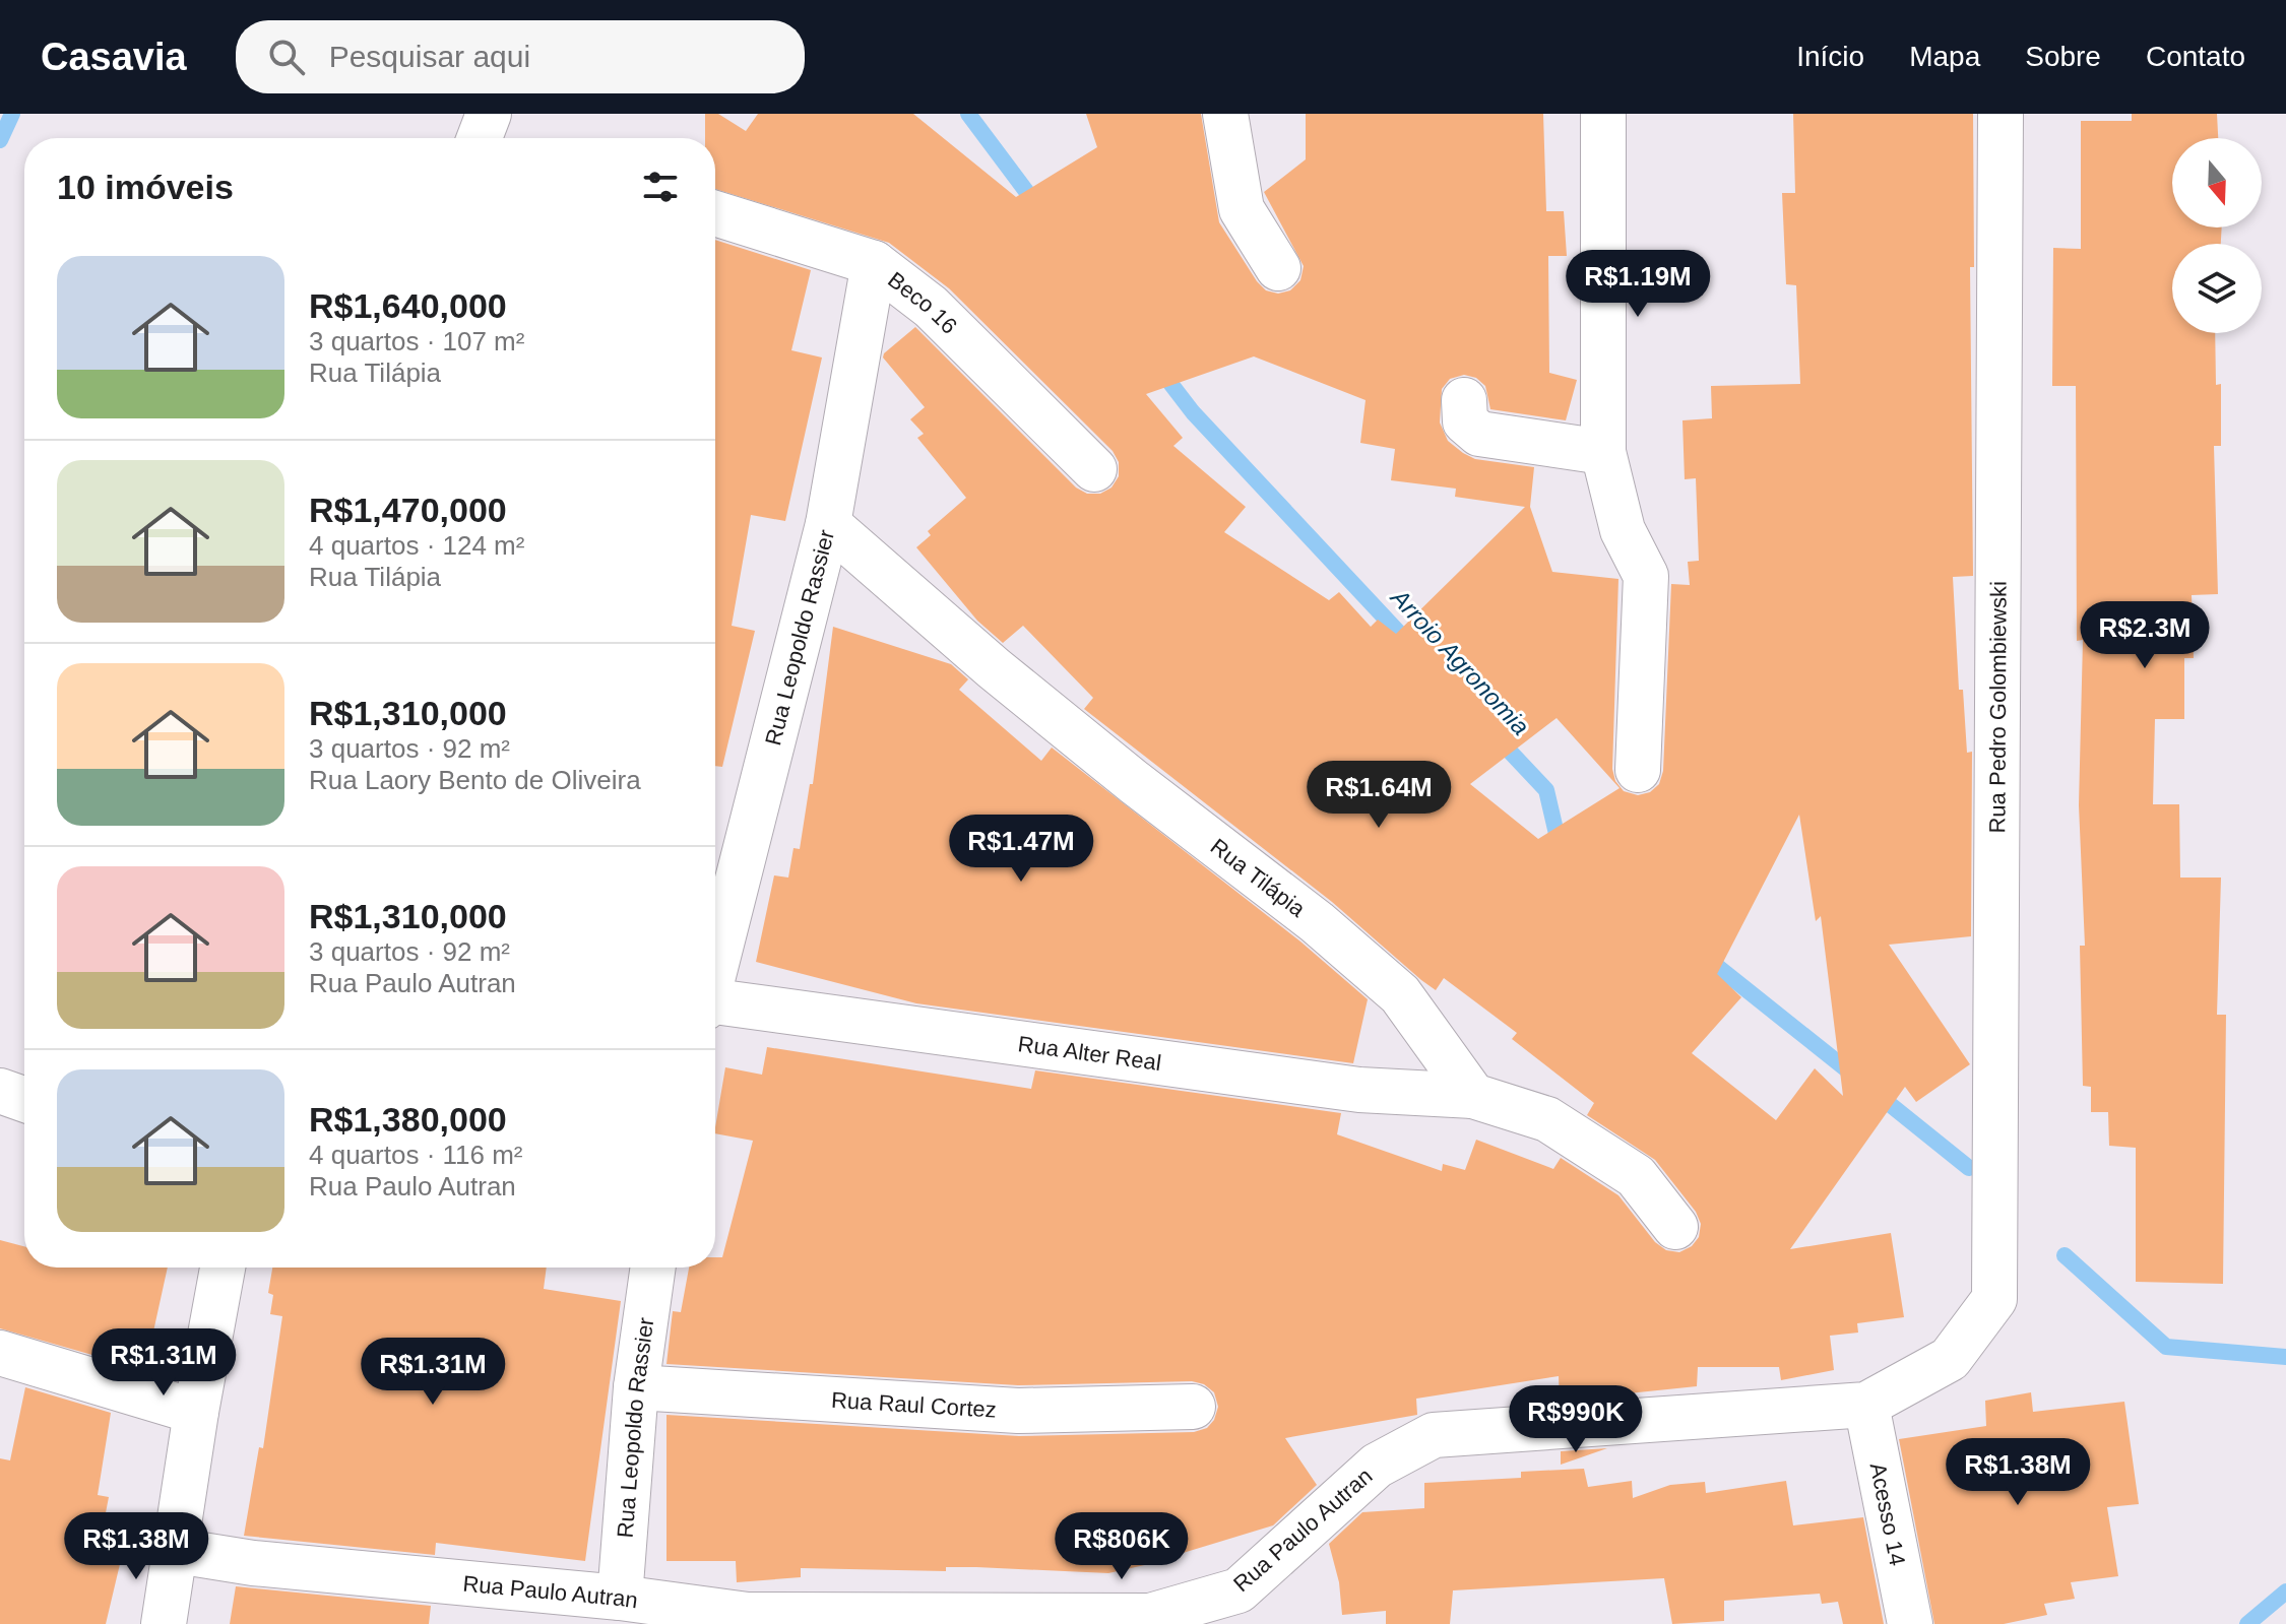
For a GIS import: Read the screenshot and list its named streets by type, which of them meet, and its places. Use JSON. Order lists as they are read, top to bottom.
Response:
{
  "streets": {
    "street": [
      "Beco 16",
      "Rua Leopoldo Rassier",
      "Rua Pedro Golombiewski",
      "Rua Tilápia",
      "Rua Alter Real",
      "Rua Raul Cortez",
      "Acesso 14",
      "Rua Paulo Autran"
    ]
  },
  "crossings": [
    ["Beco 16", "Rua Leopoldo Rassier"],
    ["Rua Leopoldo Rassier", "Rua Tilápia"],
    ["Rua Leopoldo Rassier", "Rua Raul Cortez"],
    ["Rua Leopoldo Rassier", "Rua Paulo Autran"],
    ["Rua Pedro Golombiewski", "Rua Paulo Autran"],
    ["Rua Tilápia", "Rua Alter Real"],
    ["Acesso 14", "Rua Paulo Autran"]
  ],
  "water": ["Arroio Agronomia"],
  "north": "bottom",
  "page": {
    "header": "Casavia",
    "search": "Pesquisar aqui",
    "nav": [
      "Início",
      "Mapa",
      "Sobre",
      "Contato"
    ],
    "heading": "10 imóveis",
    "list": [
      {
        "name": "R$1,640,000",
        "note": "3 quartos · 107 m² · Rua Tilápia"
      },
      {
        "name": "R$1,470,000",
        "note": "4 quartos · 124 m² · Rua Tilápia"
      },
      {
        "name": "R$1,310,000",
        "note": "3 quartos · 92 m² · Rua Laory Bento de Oliveira"
      },
      {
        "name": "R$1,310,000",
        "note": "3 quartos · 92 m² · Rua Paulo Autran"
      },
      {
        "name": "R$1,380,000",
        "note": "4 quartos · 116 m² · Rua Paulo Autran"
      }
    ],
    "price": [
      "R$1.19M",
      "R$2.3M",
      "R$1.64M",
      "R$1.47M",
      "R$1.31M",
      "R$1.31M",
      "R$990K",
      "R$1.38M",
      "R$1.38M",
      "R$806K"
    ]
  }
}
